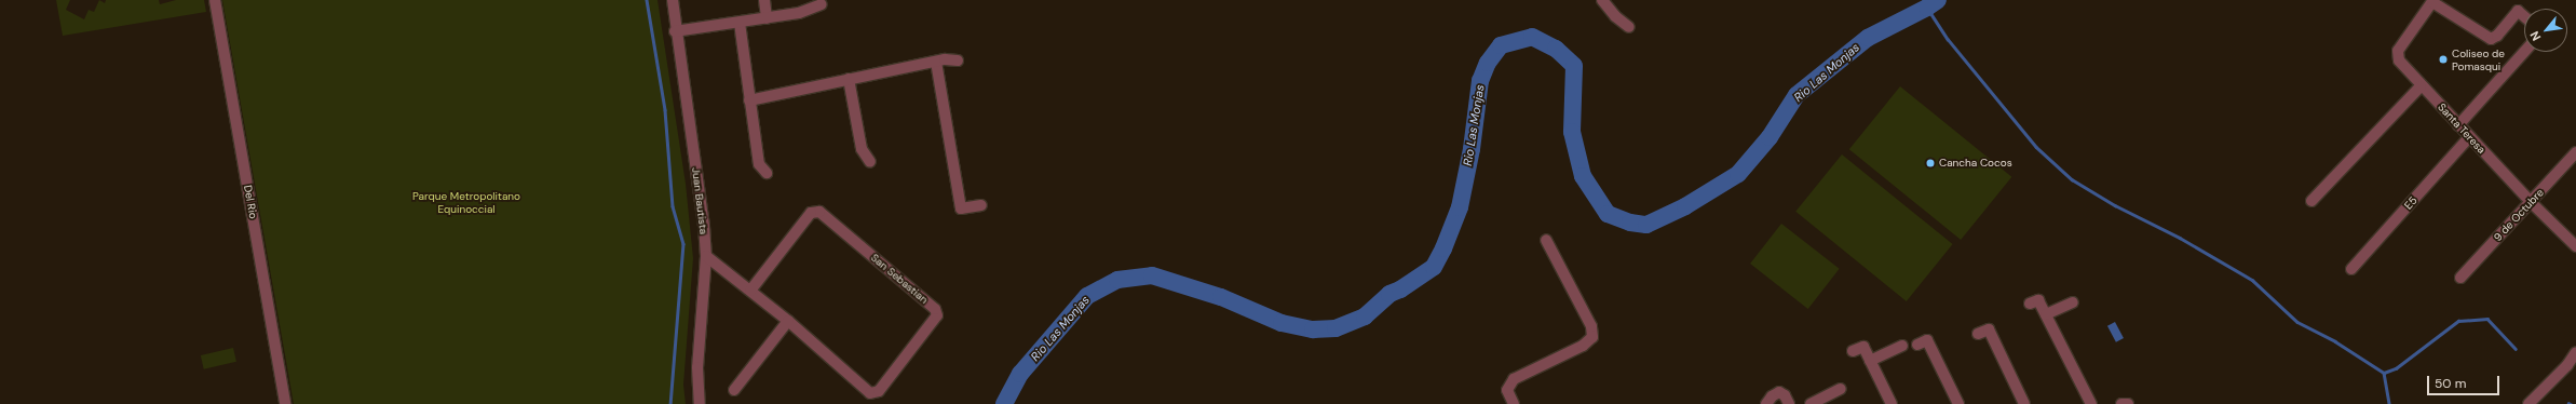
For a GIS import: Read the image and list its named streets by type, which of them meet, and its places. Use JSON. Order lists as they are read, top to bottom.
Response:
{
  "streets": {
    "street": [
      "Santa Teresa",
      "Juan Bautista",
      "Del Rio",
      "E5",
      "9 de Octubre",
      "San Sebastian"
    ]
  },
  "crossings": [
    ["Santa Teresa", "E5"],
    ["Santa Teresa", "9 de Octubre"],
    ["Juan Bautista", "San Sebastian"]
  ],
  "water": ["Rio Las Monjas"],
  "parks": ["Parque Metropolitano Equinoccial"],
  "places": ["Coliseo de Pomasqui", "Cancha Cocos"],
  "scale_bar": "50 m",
  "north": "bottom left"
}
